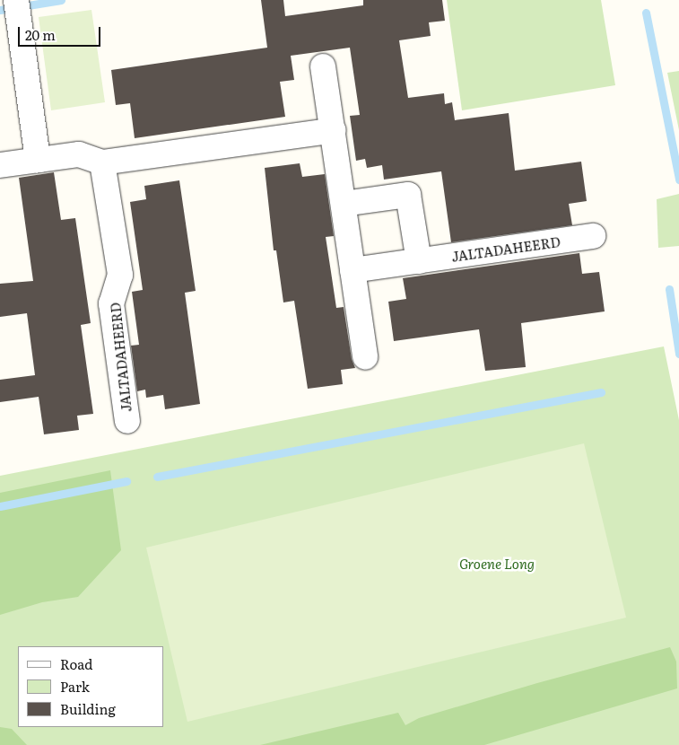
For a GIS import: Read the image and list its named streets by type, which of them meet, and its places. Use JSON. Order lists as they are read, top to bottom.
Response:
{
  "streets": {
    "street": ["JALTADAHEERD"]
  },
  "parks": ["Groene Long"],
  "legend": ["Road", "Park", "Building"],
  "scale_bar": "20 m"
}
